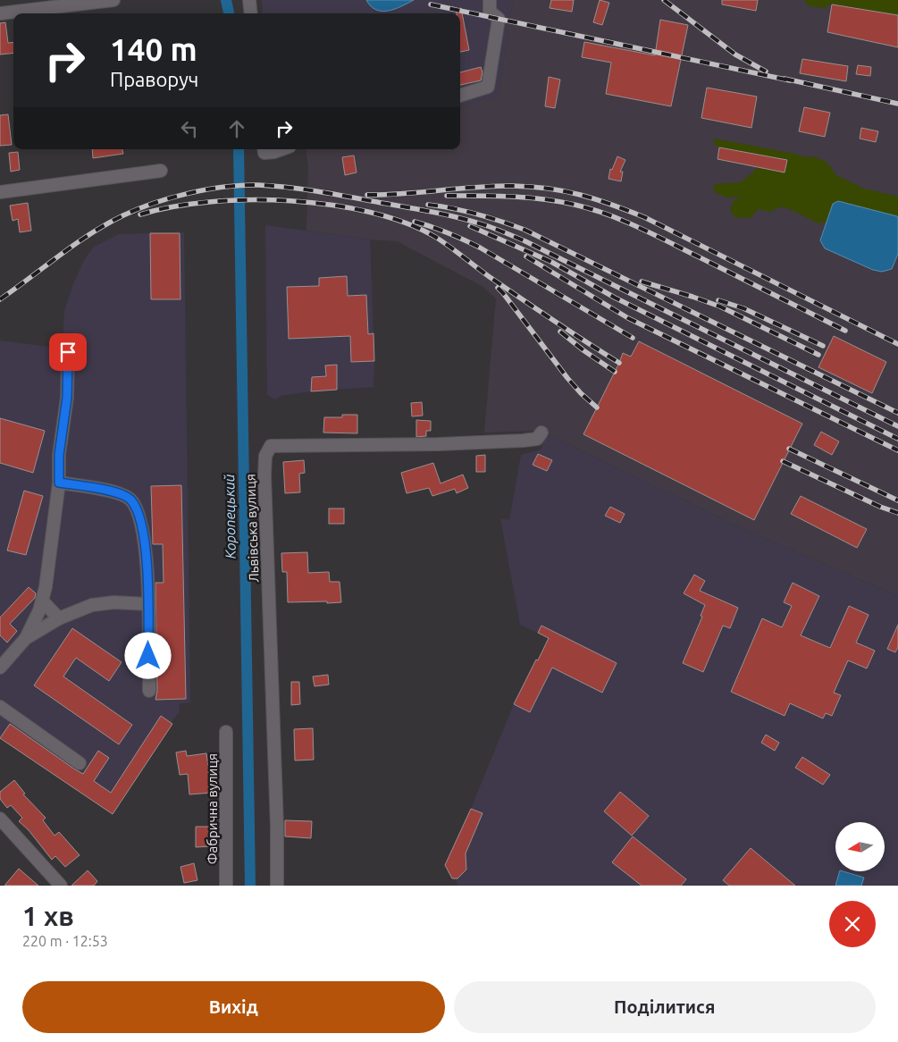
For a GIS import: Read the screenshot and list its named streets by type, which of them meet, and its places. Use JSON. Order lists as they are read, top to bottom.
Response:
{
  "streets": {
    "street": ["Львівська вулиця", "Фабрична вулиця"]
  },
  "water": ["Коропецький"],
  "north": "left",
  "page": {
    "turn": ["140 m", "Праворуч"],
    "heading": ["1 хв", "220 m · 12:53"],
    "buttons": ["Вихід", "Поділитися"]
  }
}
